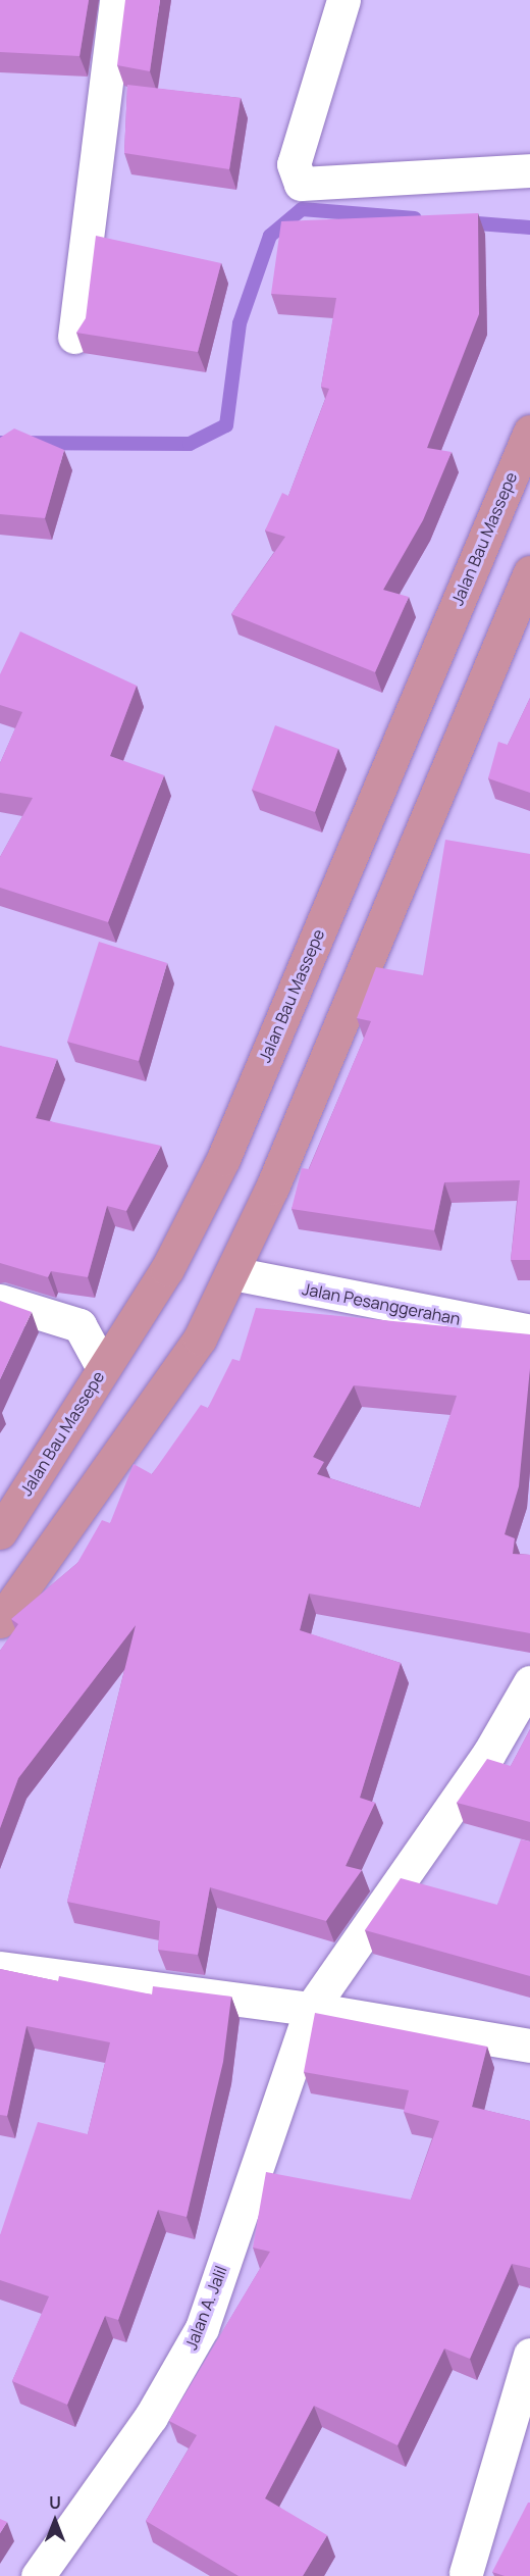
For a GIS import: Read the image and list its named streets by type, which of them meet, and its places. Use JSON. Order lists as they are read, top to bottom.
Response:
{
  "streets": {
    "highway": ["Jalan Bau Massepe"],
    "street": ["Jalan Pesanggerahan", "Jalan A. Jalil"]
  },
  "north": "top"
}
